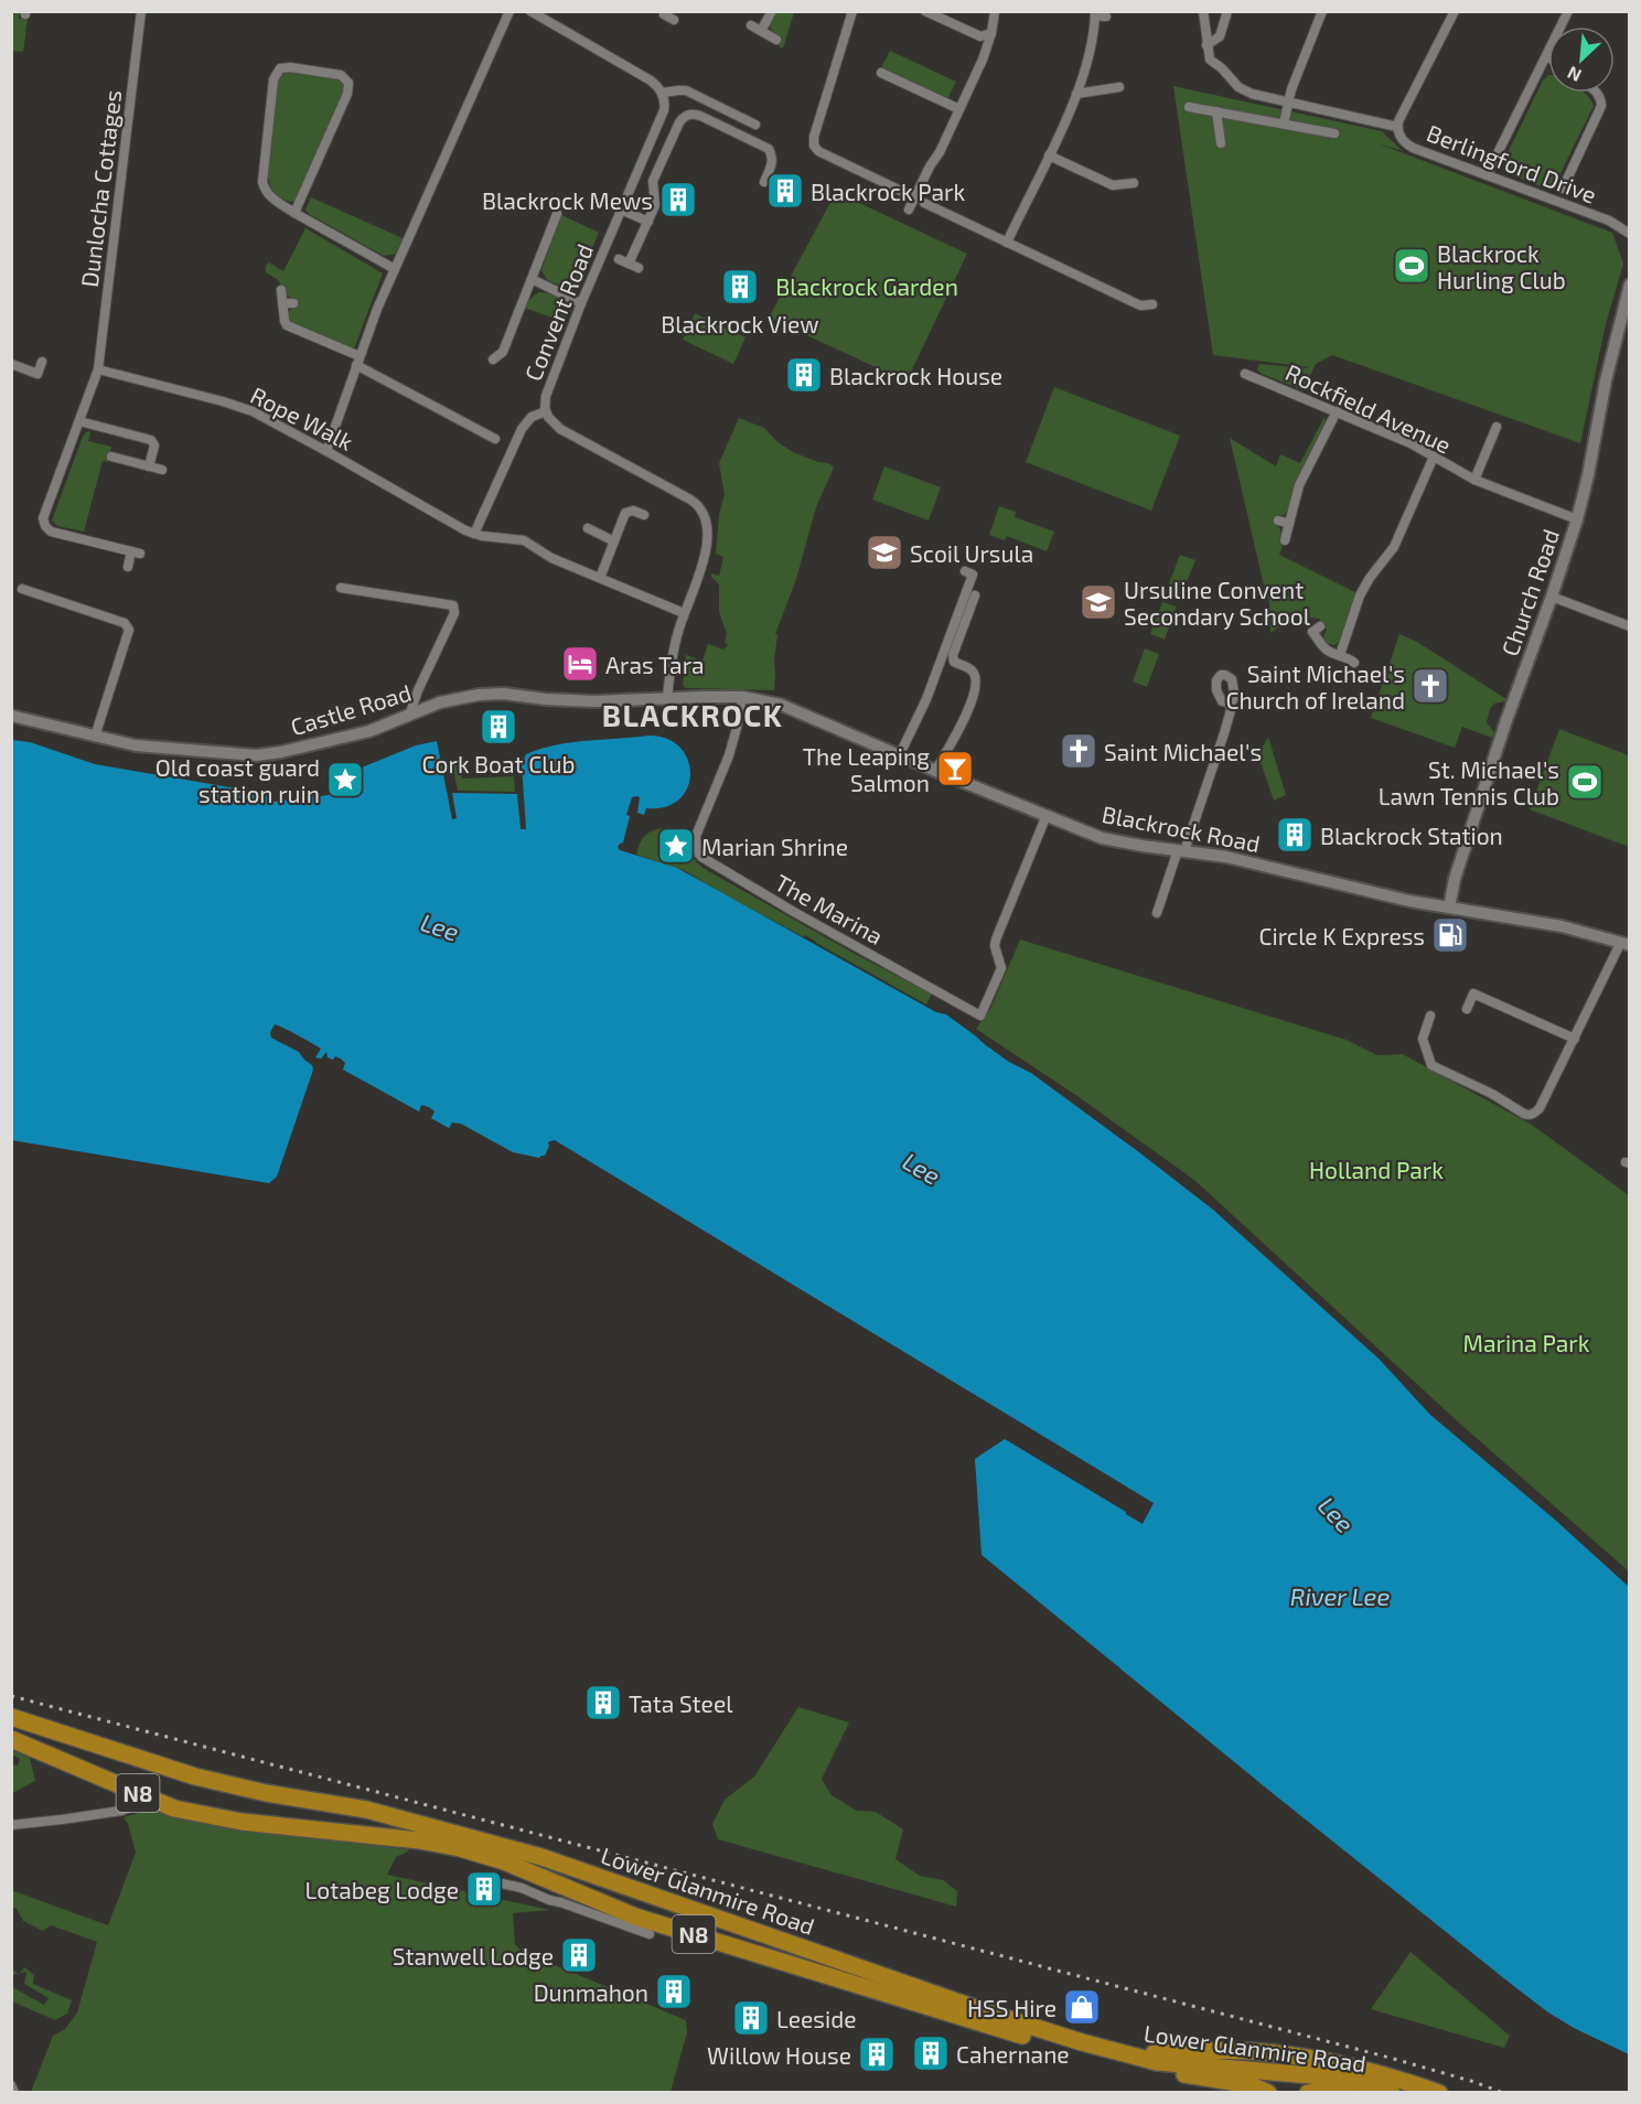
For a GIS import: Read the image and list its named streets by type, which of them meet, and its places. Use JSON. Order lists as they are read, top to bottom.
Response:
{
  "streets": {
    "highway": ["N8", "Lower Glanmire Road"],
    "main road": ["Church Road", "Castle Road", "Blackrock Road"],
    "street": [
      "Berlingford Drive",
      "Dunlocha Cottages",
      "Convent Road",
      "Rockfield Avenue",
      "Rope Walk",
      "The Marina"
    ]
  },
  "crossings": [
    ["Dunlocha Cottages", "Rope Walk"],
    ["Convent Road", "Rope Walk"],
    ["Convent Road", "Castle Road"],
    ["Rockfield Avenue", "Church Road"],
    ["Church Road", "Blackrock Road"],
    ["Castle Road", "Blackrock Road"],
    ["Blackrock Road", "The Marina"],
    ["N8", "Lower Glanmire Road"]
  ],
  "districts": ["BLACKROCK"],
  "water": ["Lee", "River Lee"],
  "parks": ["Blackrock Garden", "Holland Park", "Marina Park"],
  "places": {
    "building": [
      "Blackrock Park",
      "Blackrock Mews",
      "Blackrock View",
      "Blackrock House",
      "Cork Boat Club",
      "Blackrock Station",
      "Tata Steel",
      "Lotabeg Lodge",
      "Stanwell Lodge",
      "Dunmahon",
      "Leeside",
      "Cahernane",
      "Willow House"
    ],
    "sports": ["Blackrock Hurling Club", "St. Michael's Lawn Tennis Club"],
    "school or university": ["Scoil Ursula", "Ursuline Convent Secondary School"],
    "hotel": ["Aras Tara"],
    "church": ["Saint Michael's Church of Ireland", "Saint Michael's"],
    "bar": ["The Leaping Salmon"],
    "place": ["Old coast guard station ruin", "Marian Shrine"],
    "fuel station": ["Circle K Express"],
    "shop": ["HSS Hire"]
  },
  "north": "bottom left"
}
